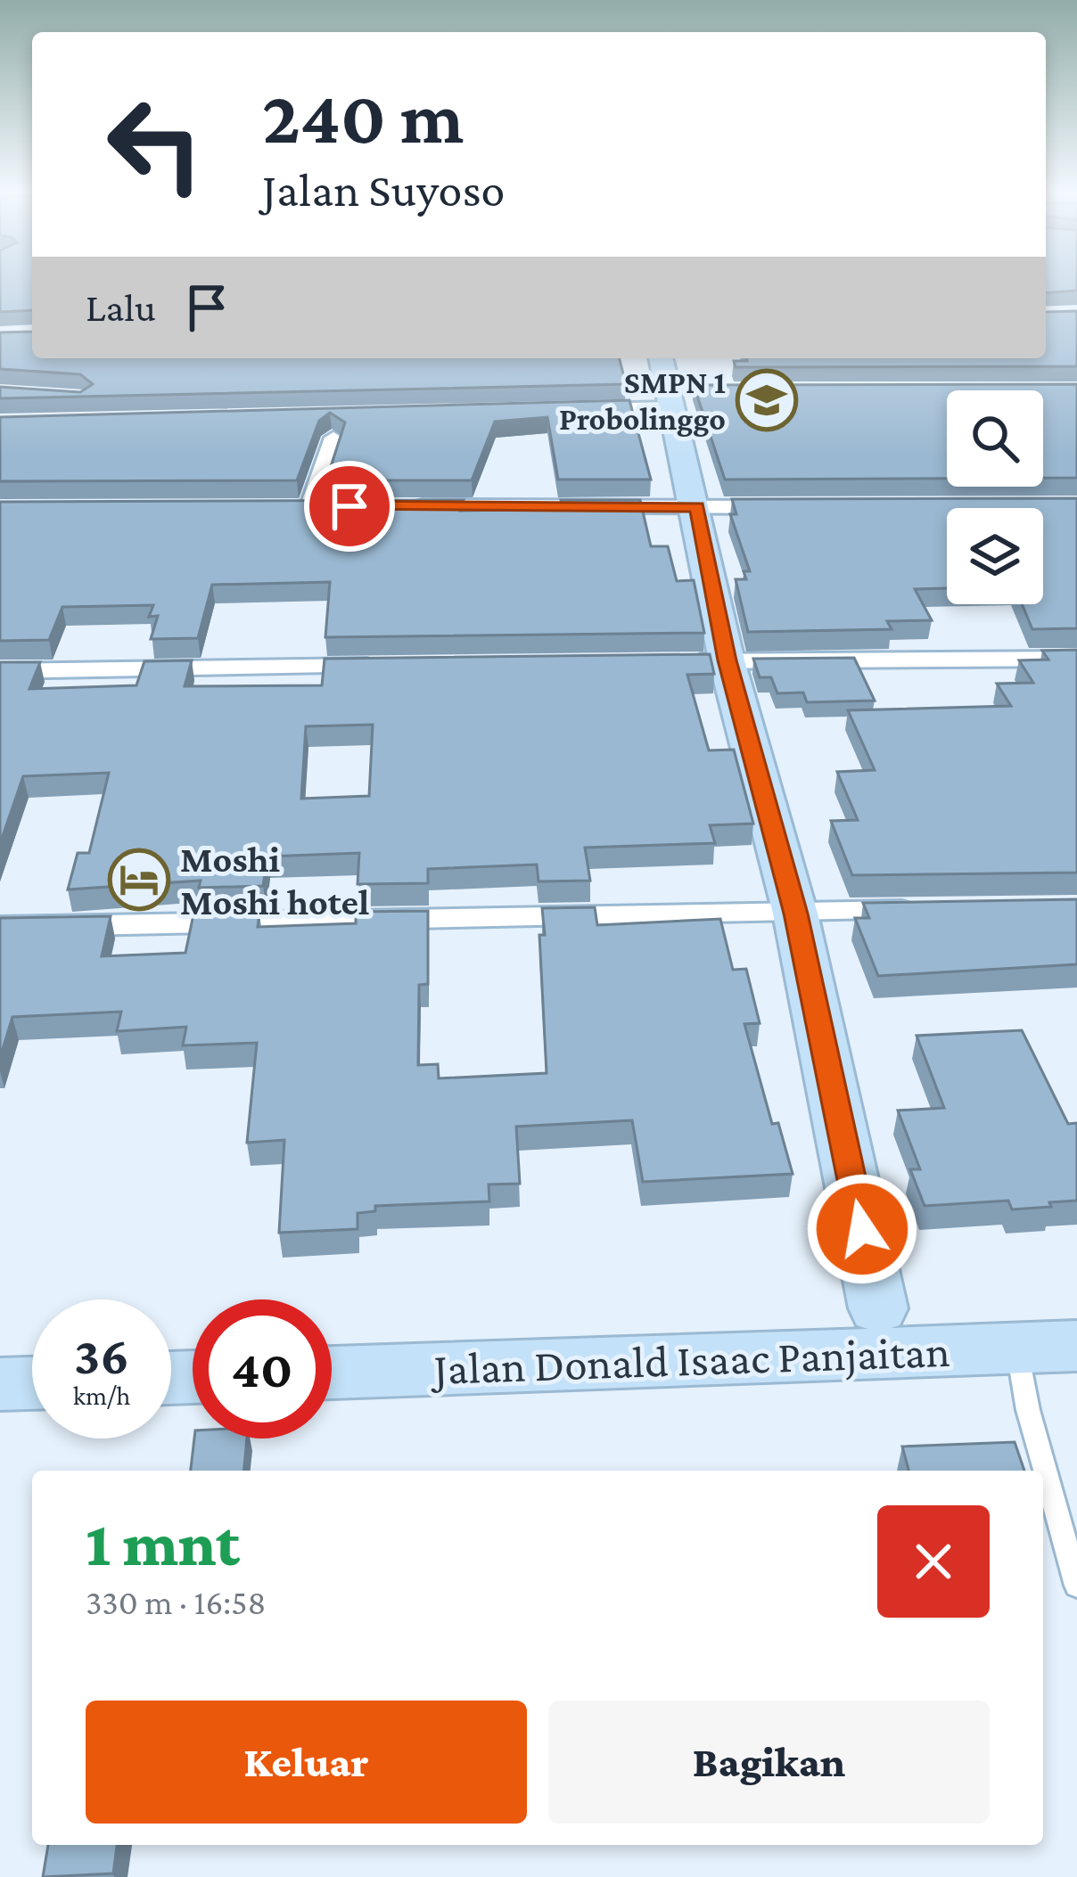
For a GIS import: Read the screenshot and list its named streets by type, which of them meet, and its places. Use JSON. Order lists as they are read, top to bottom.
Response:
{
  "streets": {
    "street": ["Jalan Donald Isaac Panjaitan"]
  },
  "places": {
    "school or university": ["SMPN 1 Probolinggo"],
    "hotel": ["Moshi Moshi hotel"]
  },
  "page": {
    "turn": ["240 m", "Jalan Suyoso"],
    "then": "Lalu",
    "speed": "36 km/h",
    "limit": "40",
    "heading": ["1 mnt", "330 m · 16:58"],
    "buttons": ["Keluar", "Bagikan"]
  }
}
